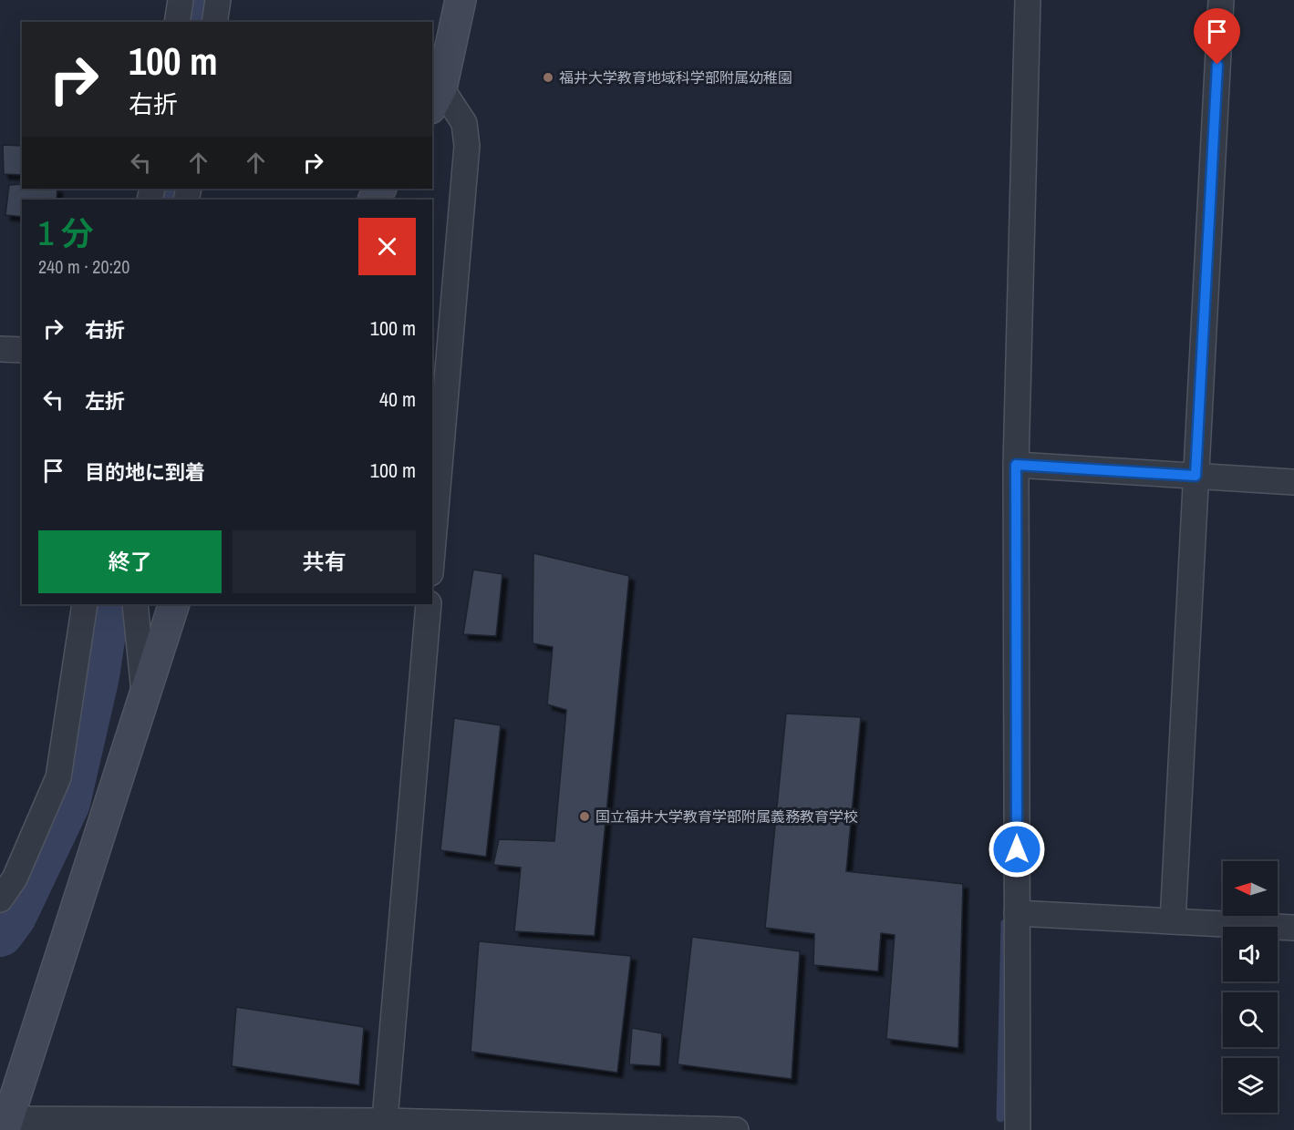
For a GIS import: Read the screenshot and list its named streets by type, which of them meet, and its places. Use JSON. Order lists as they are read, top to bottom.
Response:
{
  "places": ["福井大学教育地域科学部附属幼稚園", "国立福井大学教育学部附属義務教育学校"],
  "north": "left",
  "page": {
    "turn": ["100 m", "右折"],
    "heading": ["1 分", "240 m · 20:20"],
    "list": [
      {
        "name": "右折",
        "value": "100 m"
      },
      {
        "name": "左折",
        "value": "40 m"
      },
      {
        "name": "目的地に到着",
        "value": "100 m"
      }
    ],
    "buttons": ["終了", "共有"]
  }
}
